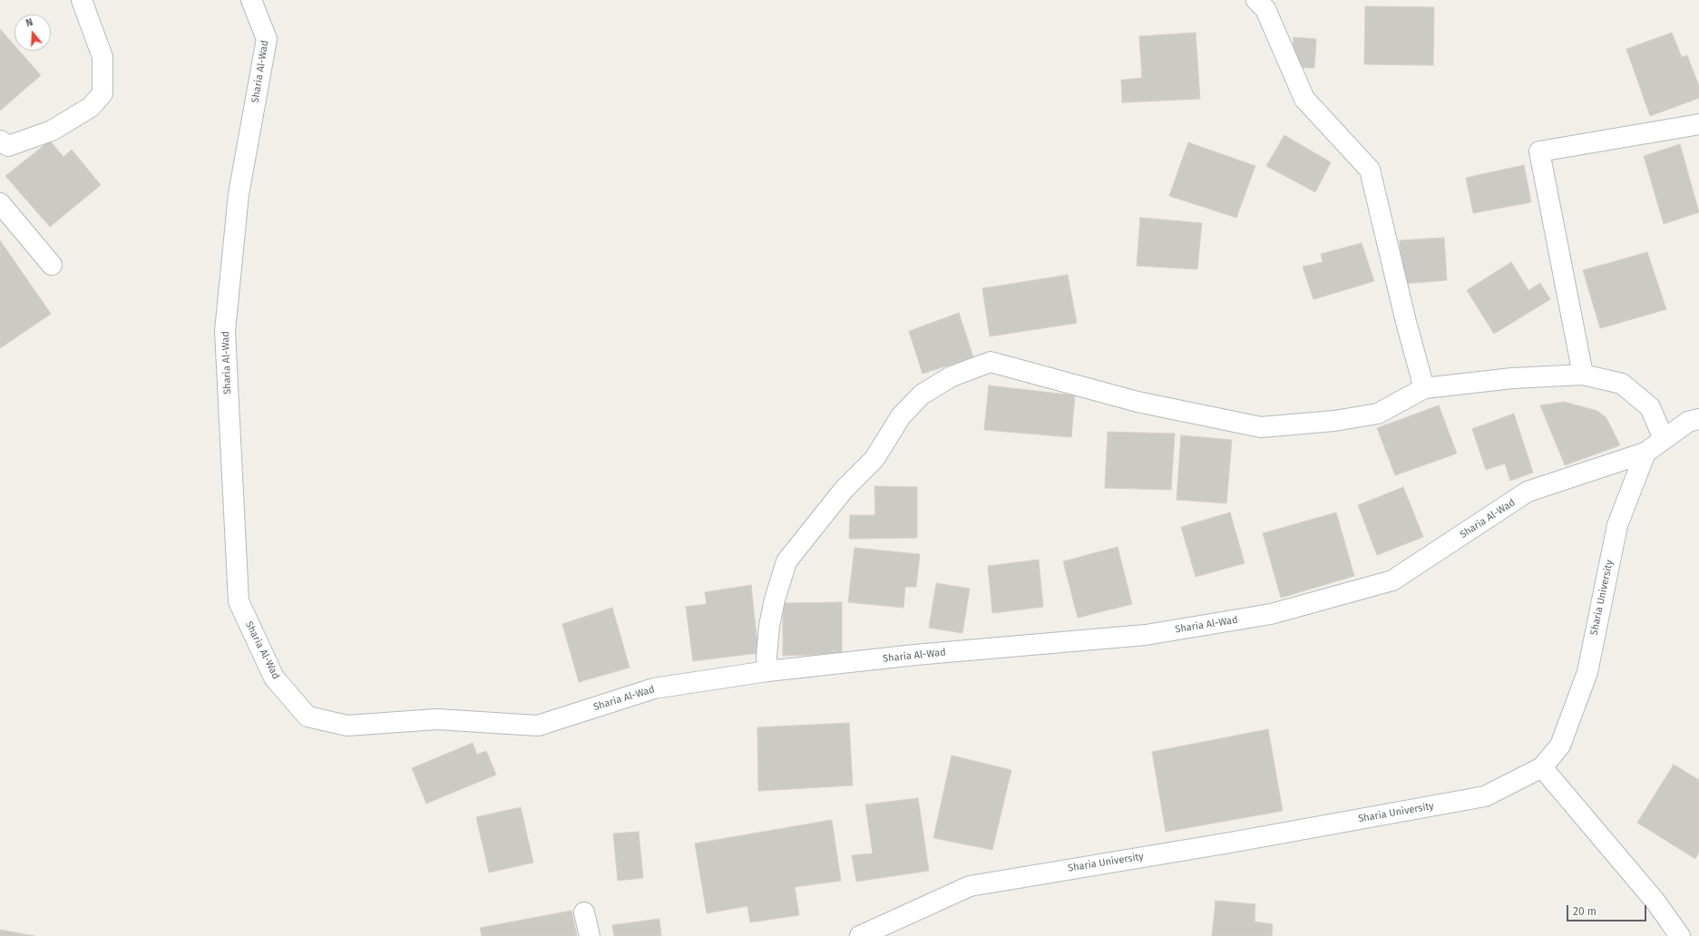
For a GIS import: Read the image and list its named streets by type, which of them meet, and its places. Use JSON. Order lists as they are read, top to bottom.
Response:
{
  "streets": {
    "street": ["Sharia Al-Wad", "Sharia University"]
  },
  "crossings": [
    ["Sharia Al-Wad", "Sharia University"]
  ],
  "scale_bar": "20 m",
  "north": "top"
}
